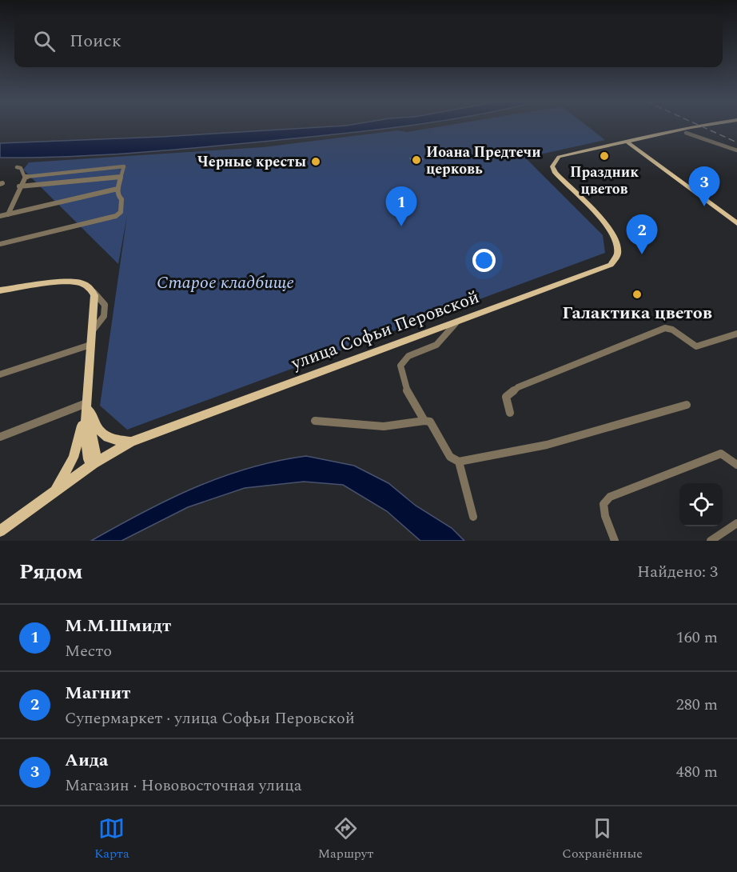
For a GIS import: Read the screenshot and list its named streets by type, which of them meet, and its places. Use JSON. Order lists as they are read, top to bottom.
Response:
{
  "streets": {
    "main road": ["улица Софьи Перовской"]
  },
  "parks": ["Старое кладбище"],
  "places": [
    "Праздник цветов",
    "Иоана Предтечи церковь",
    "Черные кресты",
    "Галактика цветов"
  ],
  "page": {
    "search": "Поиск",
    "pins": ["3", "1", "2"],
    "heading": ["Рядом", "Найдено: 3"],
    "list": [
      {
        "mark": "1",
        "name": "М.М.Шмидт",
        "note": "Место",
        "value": "160 m"
      },
      {
        "mark": "2",
        "name": "Магнит",
        "note": "Супермаркет · улица Софьи Перовской",
        "value": "280 m"
      },
      {
        "mark": "3",
        "name": "Аида",
        "note": "Магазин · Нововосточная улица",
        "value": "480 m"
      }
    ],
    "nav": ["Карта", "Маршрут", "Сохранённые"]
  }
}
